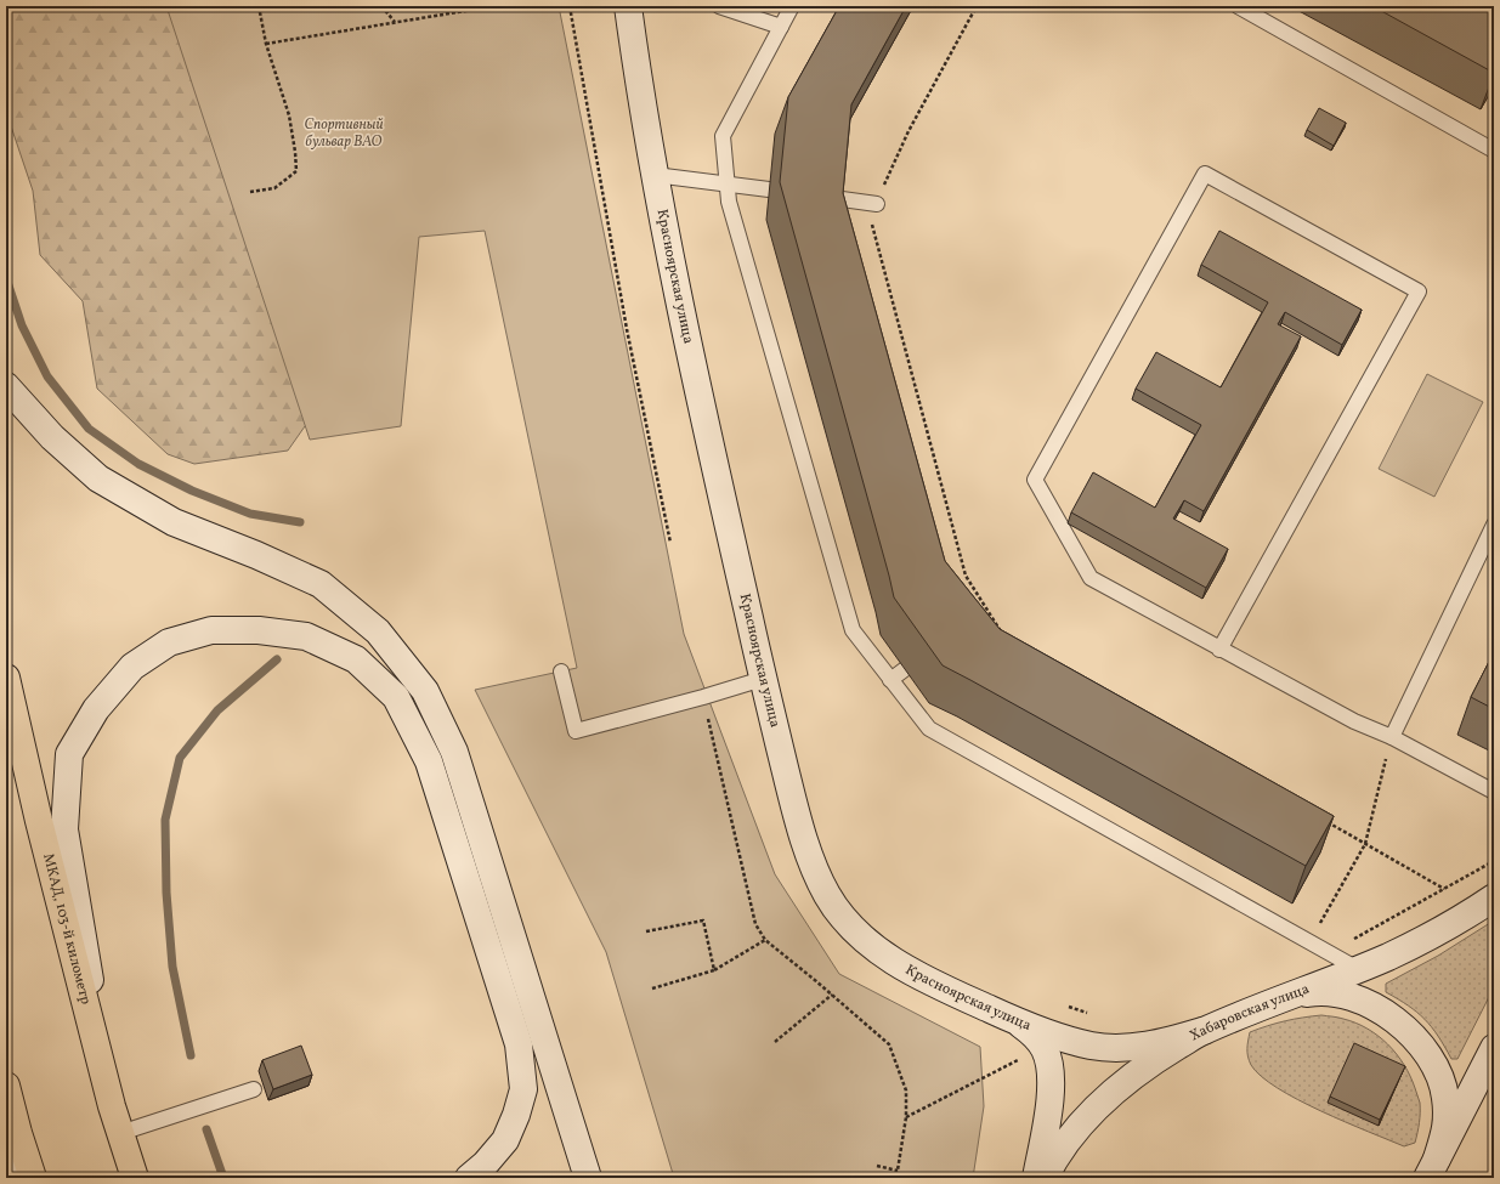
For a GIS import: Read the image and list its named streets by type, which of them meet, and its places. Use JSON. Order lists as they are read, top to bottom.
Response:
{
  "streets": {
    "highway": ["МКАД, 103-й километр"],
    "main road": ["Красноярская улица", "Хабаровская улица"]
  },
  "crossings": [
    ["Красноярская улица", "Хабаровская улица"]
  ],
  "parks": ["Спортивный бульвар ВАО"]
}
